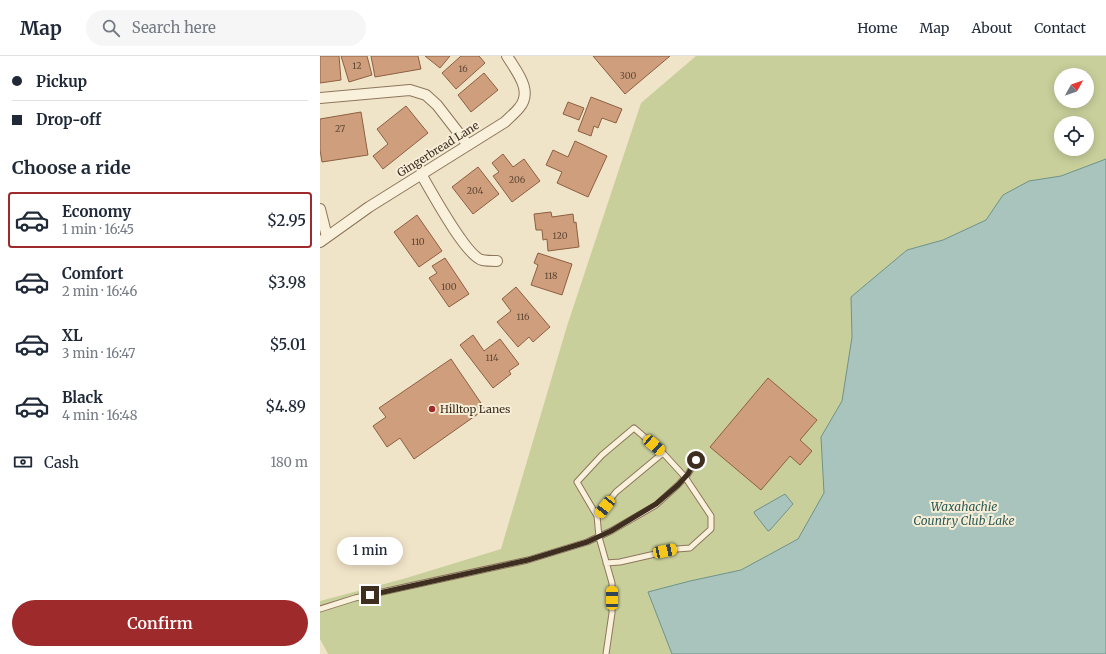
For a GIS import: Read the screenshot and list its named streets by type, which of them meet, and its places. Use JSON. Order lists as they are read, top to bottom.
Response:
{
  "streets": {
    "street": ["Gingerbread Lane"]
  },
  "water": ["Waxahachie Country Club Lake"],
  "places": ["Hilltop Lanes"],
  "house_numbers": [
    "12",
    "16",
    "300",
    "27",
    "206",
    "204",
    "120",
    "110",
    "118",
    "100",
    "116",
    "114"
  ],
  "north": "top right",
  "page": {
    "header": "Map",
    "search": "Search here",
    "nav": [
      "Home",
      "Map",
      "About",
      "Contact"
    ],
    "banner": ["Pickup", "Drop-off"],
    "heading": "Choose a ride",
    "list": [
      {
        "name": "Economy",
        "note": "1 min · 16:45",
        "value": "$2.95"
      },
      {
        "name": "Comfort",
        "note": "2 min · 16:46",
        "value": "$3.98"
      },
      {
        "name": "XL",
        "note": "3 min · 16:47",
        "value": "$5.01"
      },
      {
        "name": "Black",
        "note": "4 min · 16:48",
        "value": "$4.89"
      }
    ],
    "pay": ["Cash", "180 m"],
    "bubble": "1 min",
    "buttons": "Confirm"
  }
}
